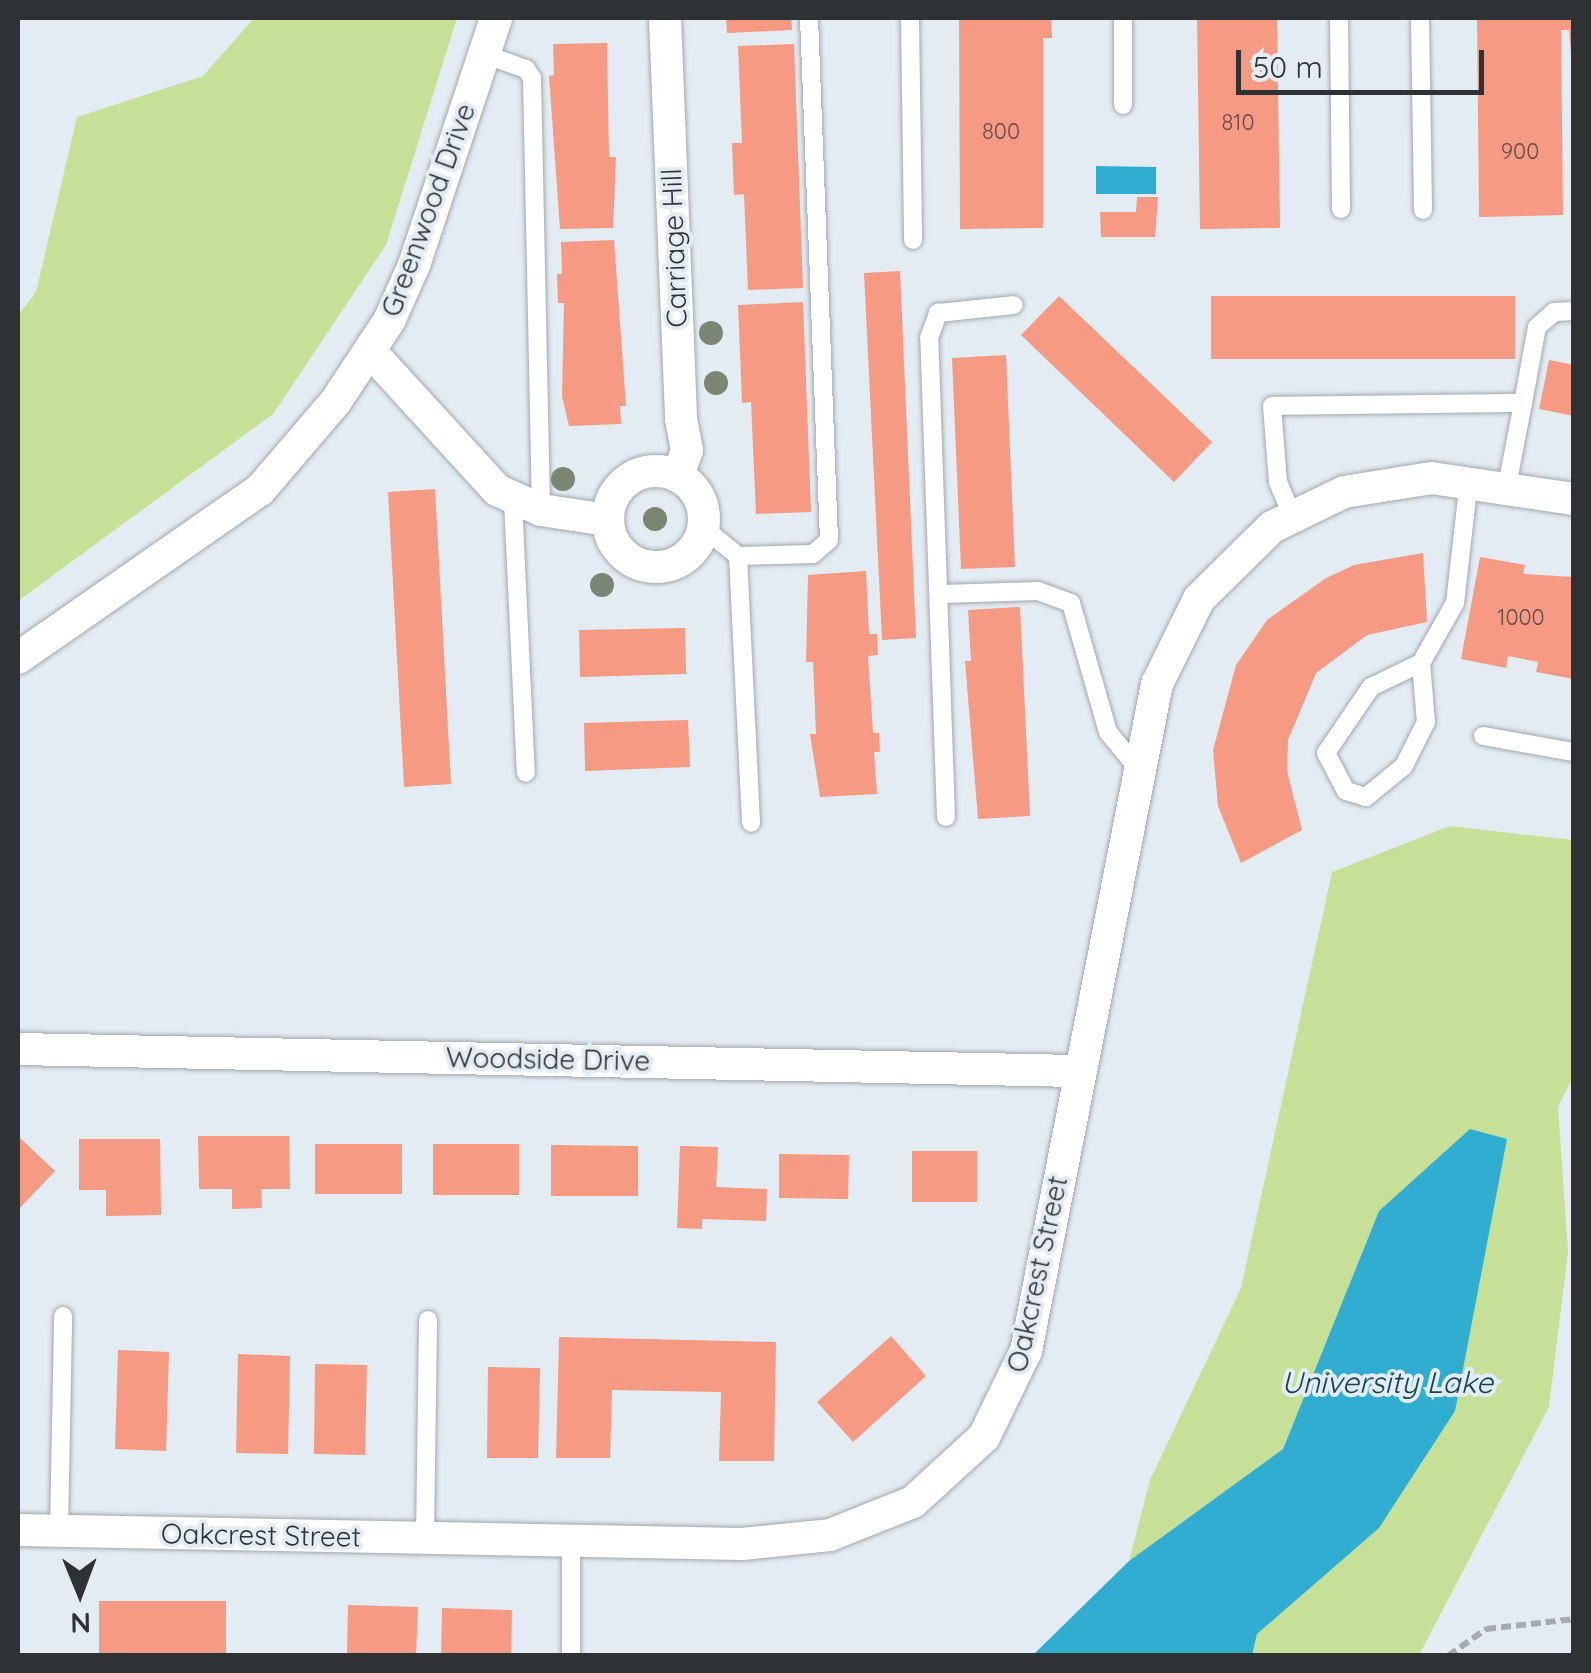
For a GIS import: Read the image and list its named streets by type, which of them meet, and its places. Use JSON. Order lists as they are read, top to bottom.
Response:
{
  "streets": {
    "street": [
      "Greenwood Drive",
      "Carriage Hill",
      "Woodside Drive",
      "Oakcrest Street"
    ]
  },
  "crossings": [
    ["Woodside Drive", "Oakcrest Street"]
  ],
  "water": ["University Lake"],
  "house_numbers": [
    "810",
    "800",
    "900",
    "1000"
  ],
  "scale_bar": "50 m",
  "north": "bottom"
}
